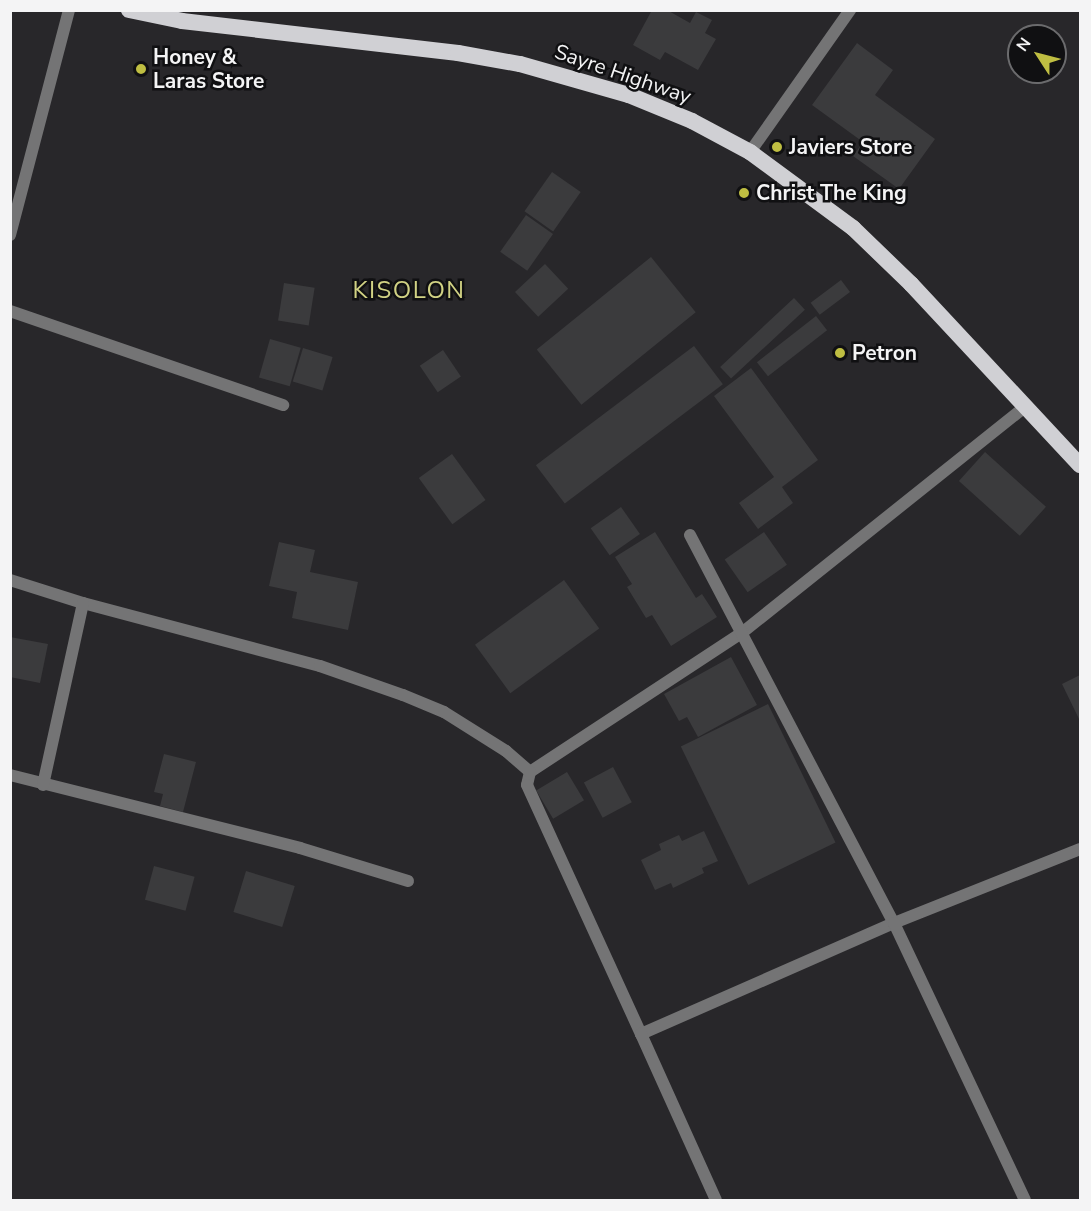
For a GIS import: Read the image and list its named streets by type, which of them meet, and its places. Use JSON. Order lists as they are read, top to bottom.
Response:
{
  "streets": {
    "highway": ["Sayre Highway"]
  },
  "districts": ["KISOLON"],
  "places": [
    "Honey & Laras Store",
    "Javiers Store",
    "Christ The King",
    "Petron"
  ],
  "north": "top left"
}
